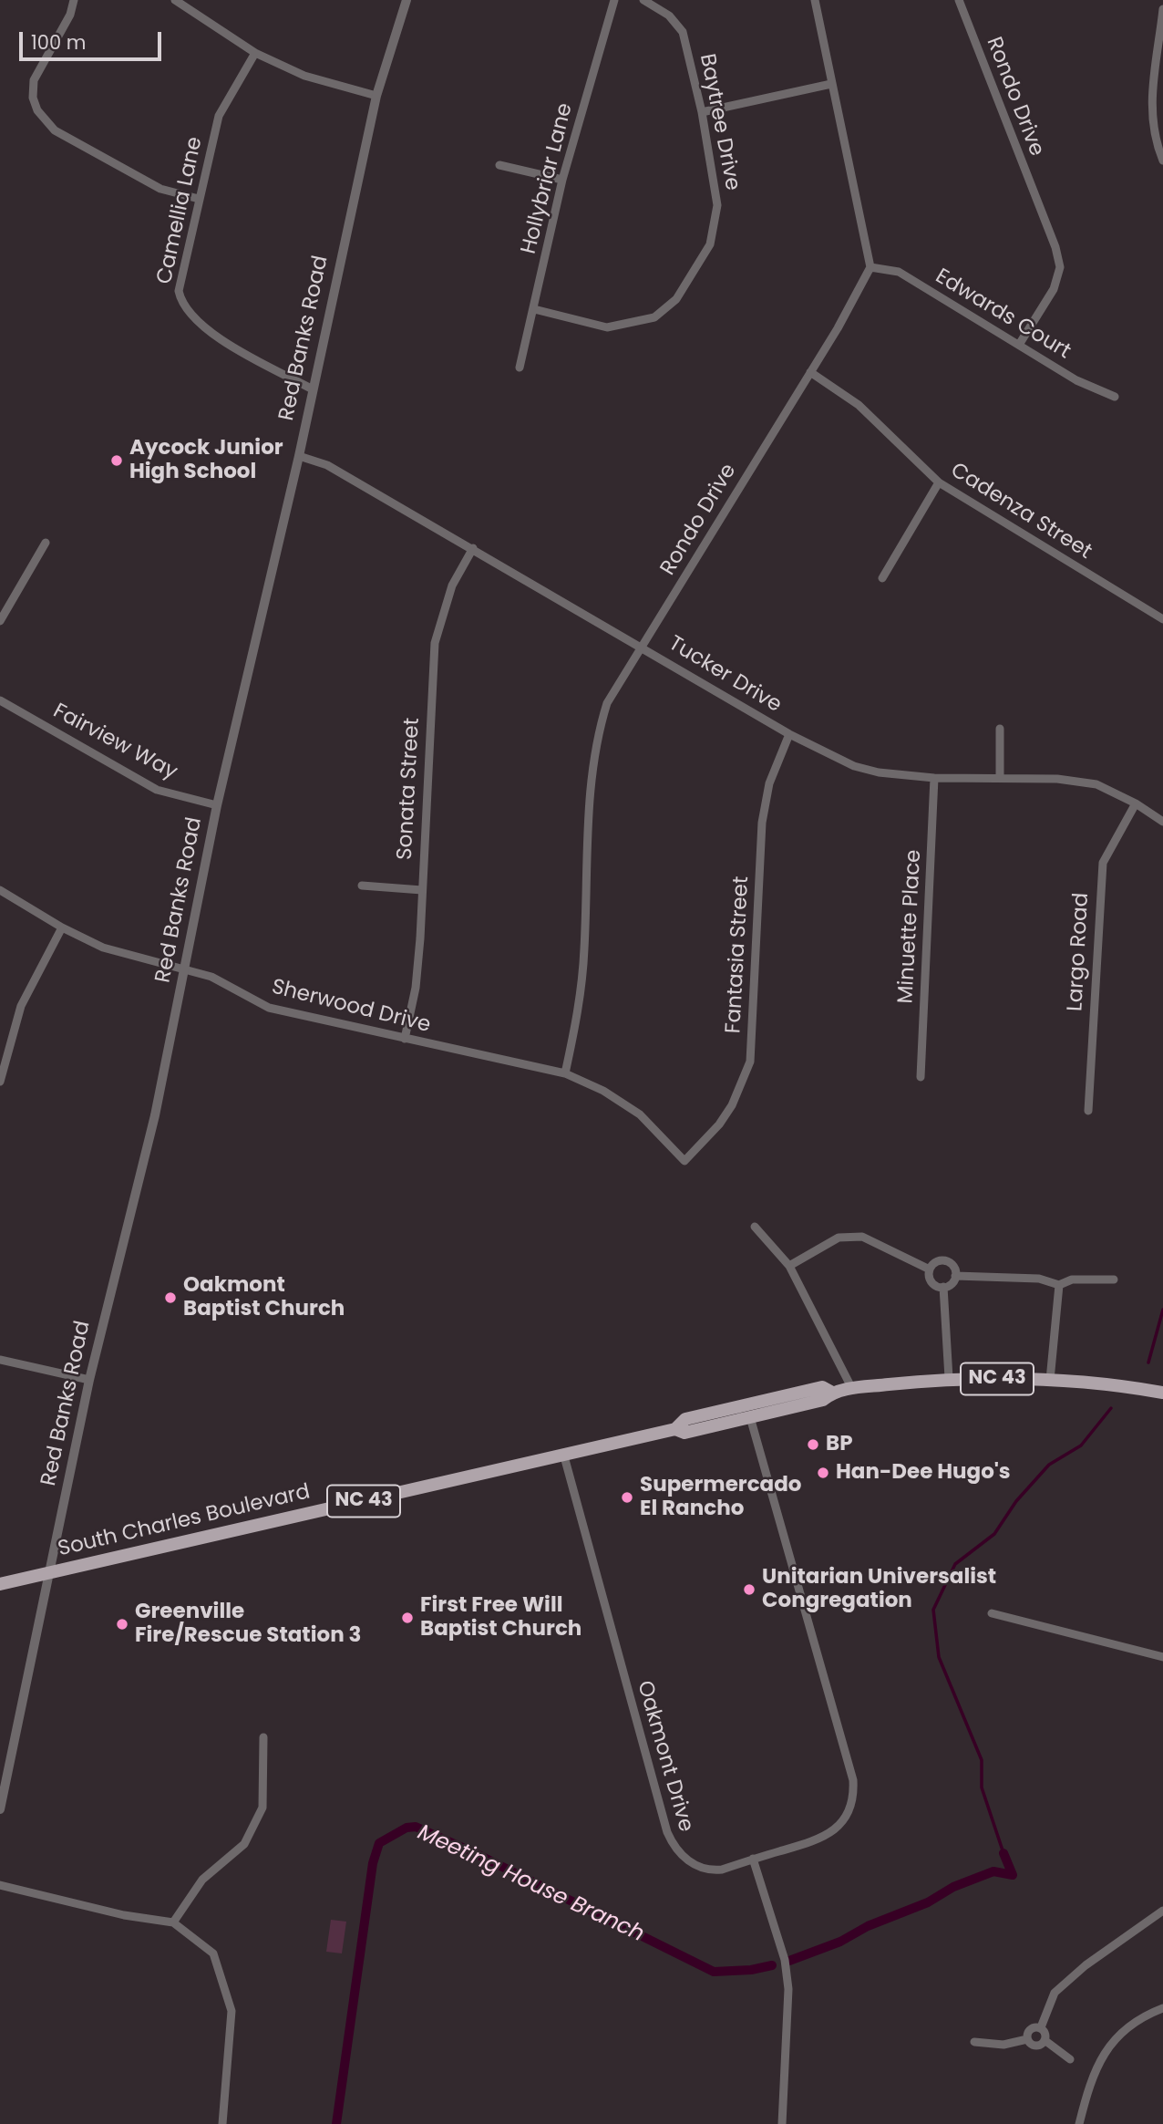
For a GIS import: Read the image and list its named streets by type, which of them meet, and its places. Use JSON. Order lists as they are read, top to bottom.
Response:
{
  "streets": {
    "main road": ["NC 43", "South Charles Boulevard"],
    "street": [
      "Rondo Drive",
      "Baytree Drive",
      "Hollybriar Lane",
      "Camellia Lane",
      "Edwards Court",
      "Red Banks Road",
      "Cadenza Street",
      "Tucker Drive",
      "Fairview Way",
      "Sonata Street",
      "Minuette Place",
      "Largo Road",
      "Fantasia Street",
      "Sherwood Drive",
      "Oakmont Drive"
    ]
  },
  "crossings": [
    ["Rondo Drive", "Edwards Court"],
    ["Rondo Drive", "Cadenza Street"],
    ["Rondo Drive", "Tucker Drive"],
    ["Rondo Drive", "Sherwood Drive"],
    ["Baytree Drive", "Hollybriar Lane"],
    ["Camellia Lane", "Red Banks Road"],
    ["Red Banks Road", "Tucker Drive"],
    ["Red Banks Road", "Fairview Way"],
    ["Red Banks Road", "Sherwood Drive"],
    ["Red Banks Road", "South Charles Boulevard"],
    ["Tucker Drive", "Sonata Street"],
    ["Tucker Drive", "Minuette Place"],
    ["Tucker Drive", "Largo Road"],
    ["Tucker Drive", "Fantasia Street"],
    ["Sonata Street", "Sherwood Drive"],
    ["Fantasia Street", "Sherwood Drive"],
    ["South Charles Boulevard", "Oakmont Drive"]
  ],
  "water": ["Meeting House Branch"],
  "places": [
    "Aycock Junior High School",
    "Oakmont Baptist Church",
    "BP",
    "Han-Dee Hugo's",
    "Supermercado El Rancho",
    "Unitarian Universalist Congregation",
    "First Free Will Baptist Church",
    "Greenville Fire/Rescue Station 3"
  ],
  "scale_bar": "100 m"
}
